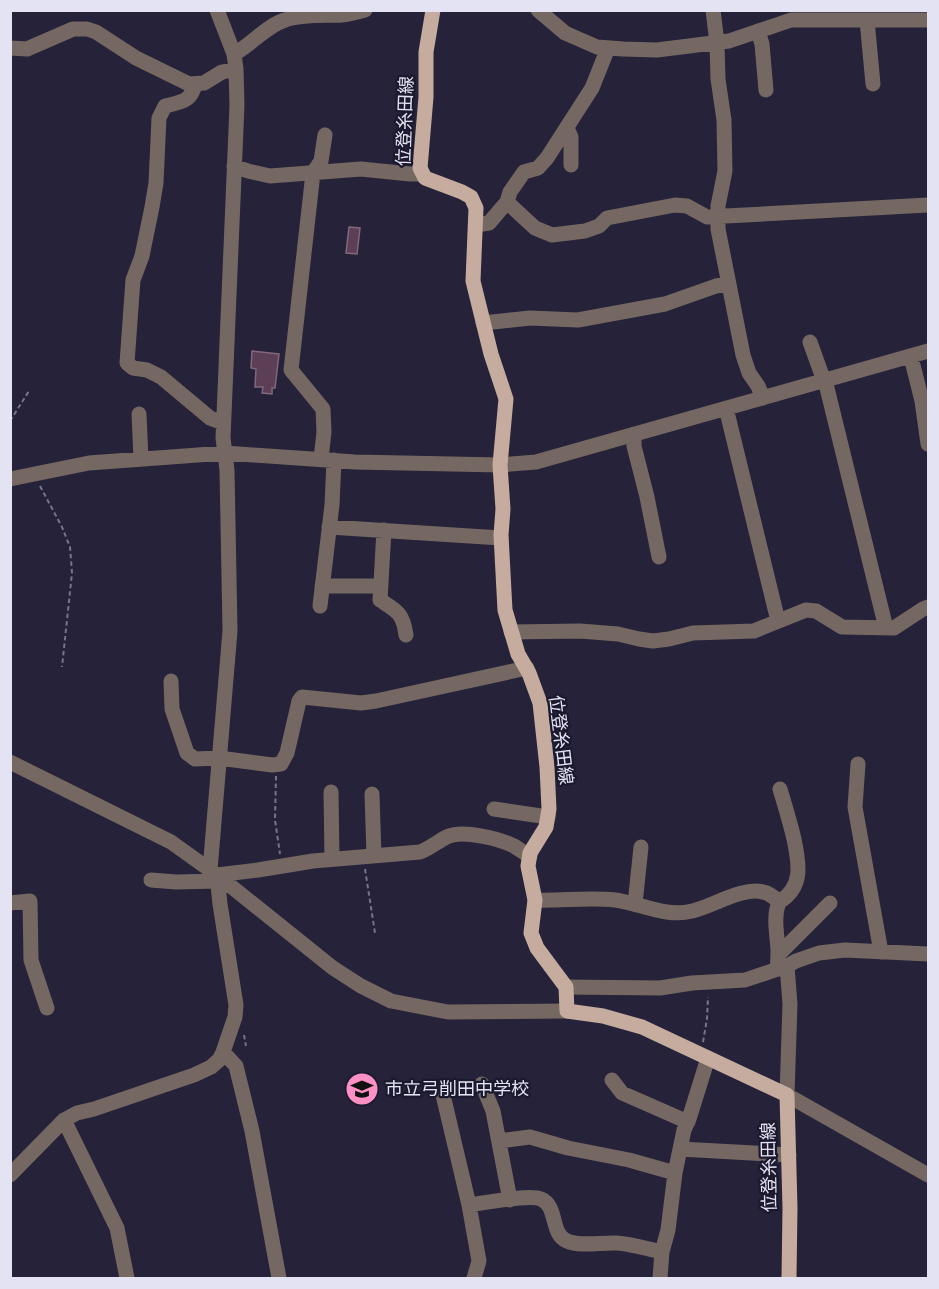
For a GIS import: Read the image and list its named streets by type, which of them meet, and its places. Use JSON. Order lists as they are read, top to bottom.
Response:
{
  "streets": {
    "main road": ["位登糸田線"]
  },
  "places": {
    "school or university": ["市立弓削田中学校"]
  }
}
